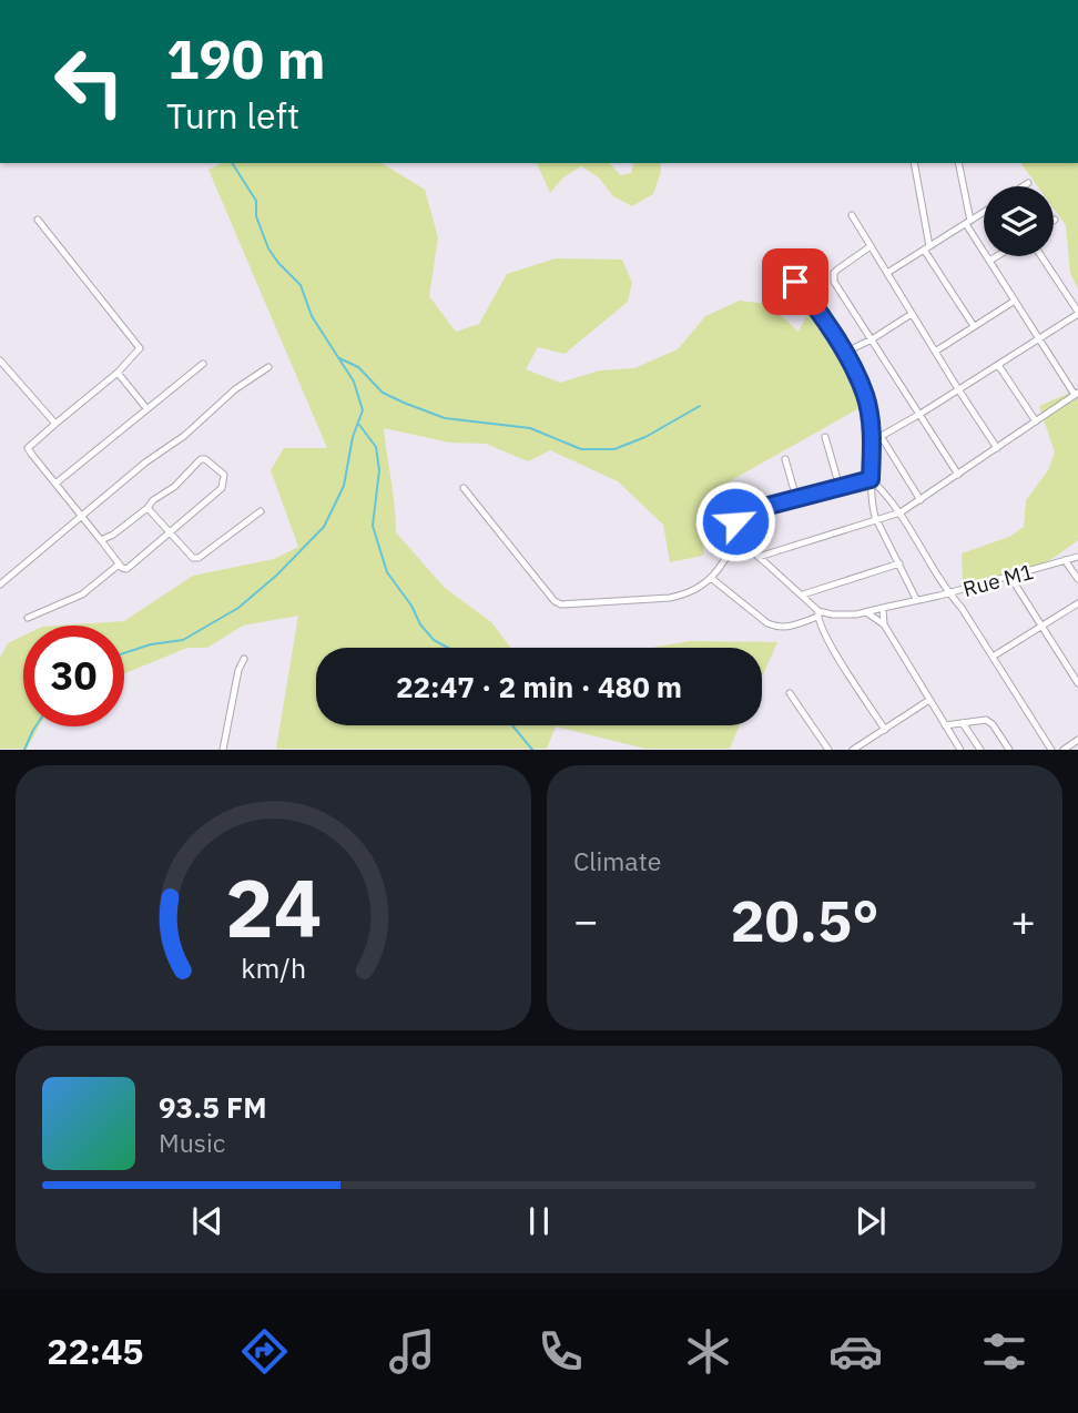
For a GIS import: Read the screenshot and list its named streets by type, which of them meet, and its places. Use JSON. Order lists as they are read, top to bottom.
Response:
{
  "streets": {
    "street": ["Rue M1"]
  },
  "page": {
    "turn": ["190 m", "Turn left"],
    "limit": "30",
    "trip": "22:47 · 2 min · 480 m",
    "tile": "Climate",
    "heat": ["−", "20.5°", "+"],
    "song": ["93.5 FM", "Music"],
    "tabs": "22:45",
    "gauge": ["24", "km/h"]
  }
}
